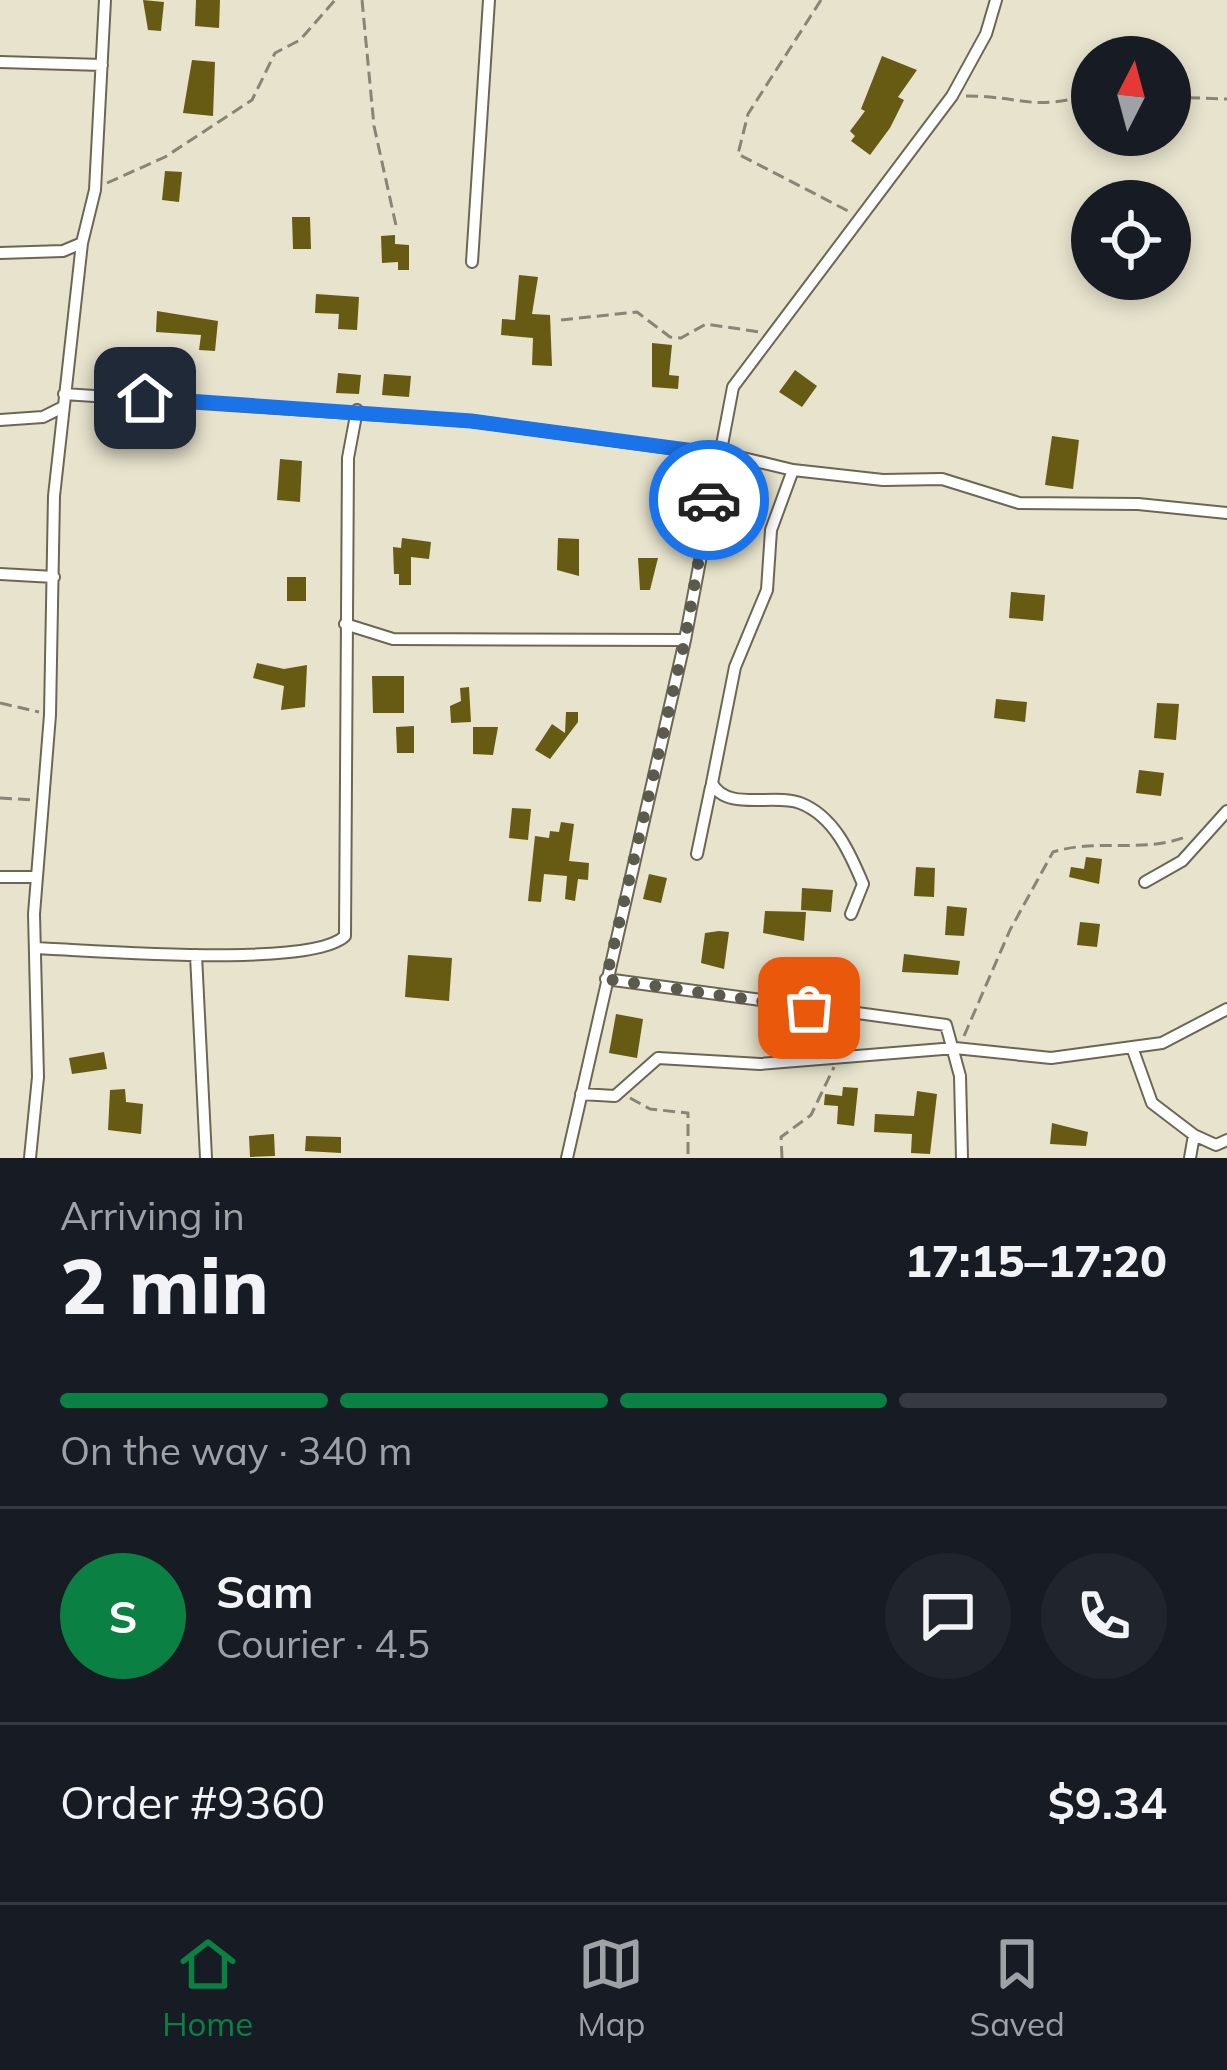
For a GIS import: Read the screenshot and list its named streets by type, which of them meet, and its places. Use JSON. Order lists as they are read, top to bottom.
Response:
{
  "north": "top",
  "page": {
    "heading": ["2 min", "Arriving in", "17:15–17:20"],
    "panel": [
      "Sam",
      "Courier · 4.5",
      "Order #9360",
      "$9.34"
    ],
    "bar": "On the way · 340 m",
    "round": "S",
    "tabs": ["Home", "Map", "Saved"]
  }
}
